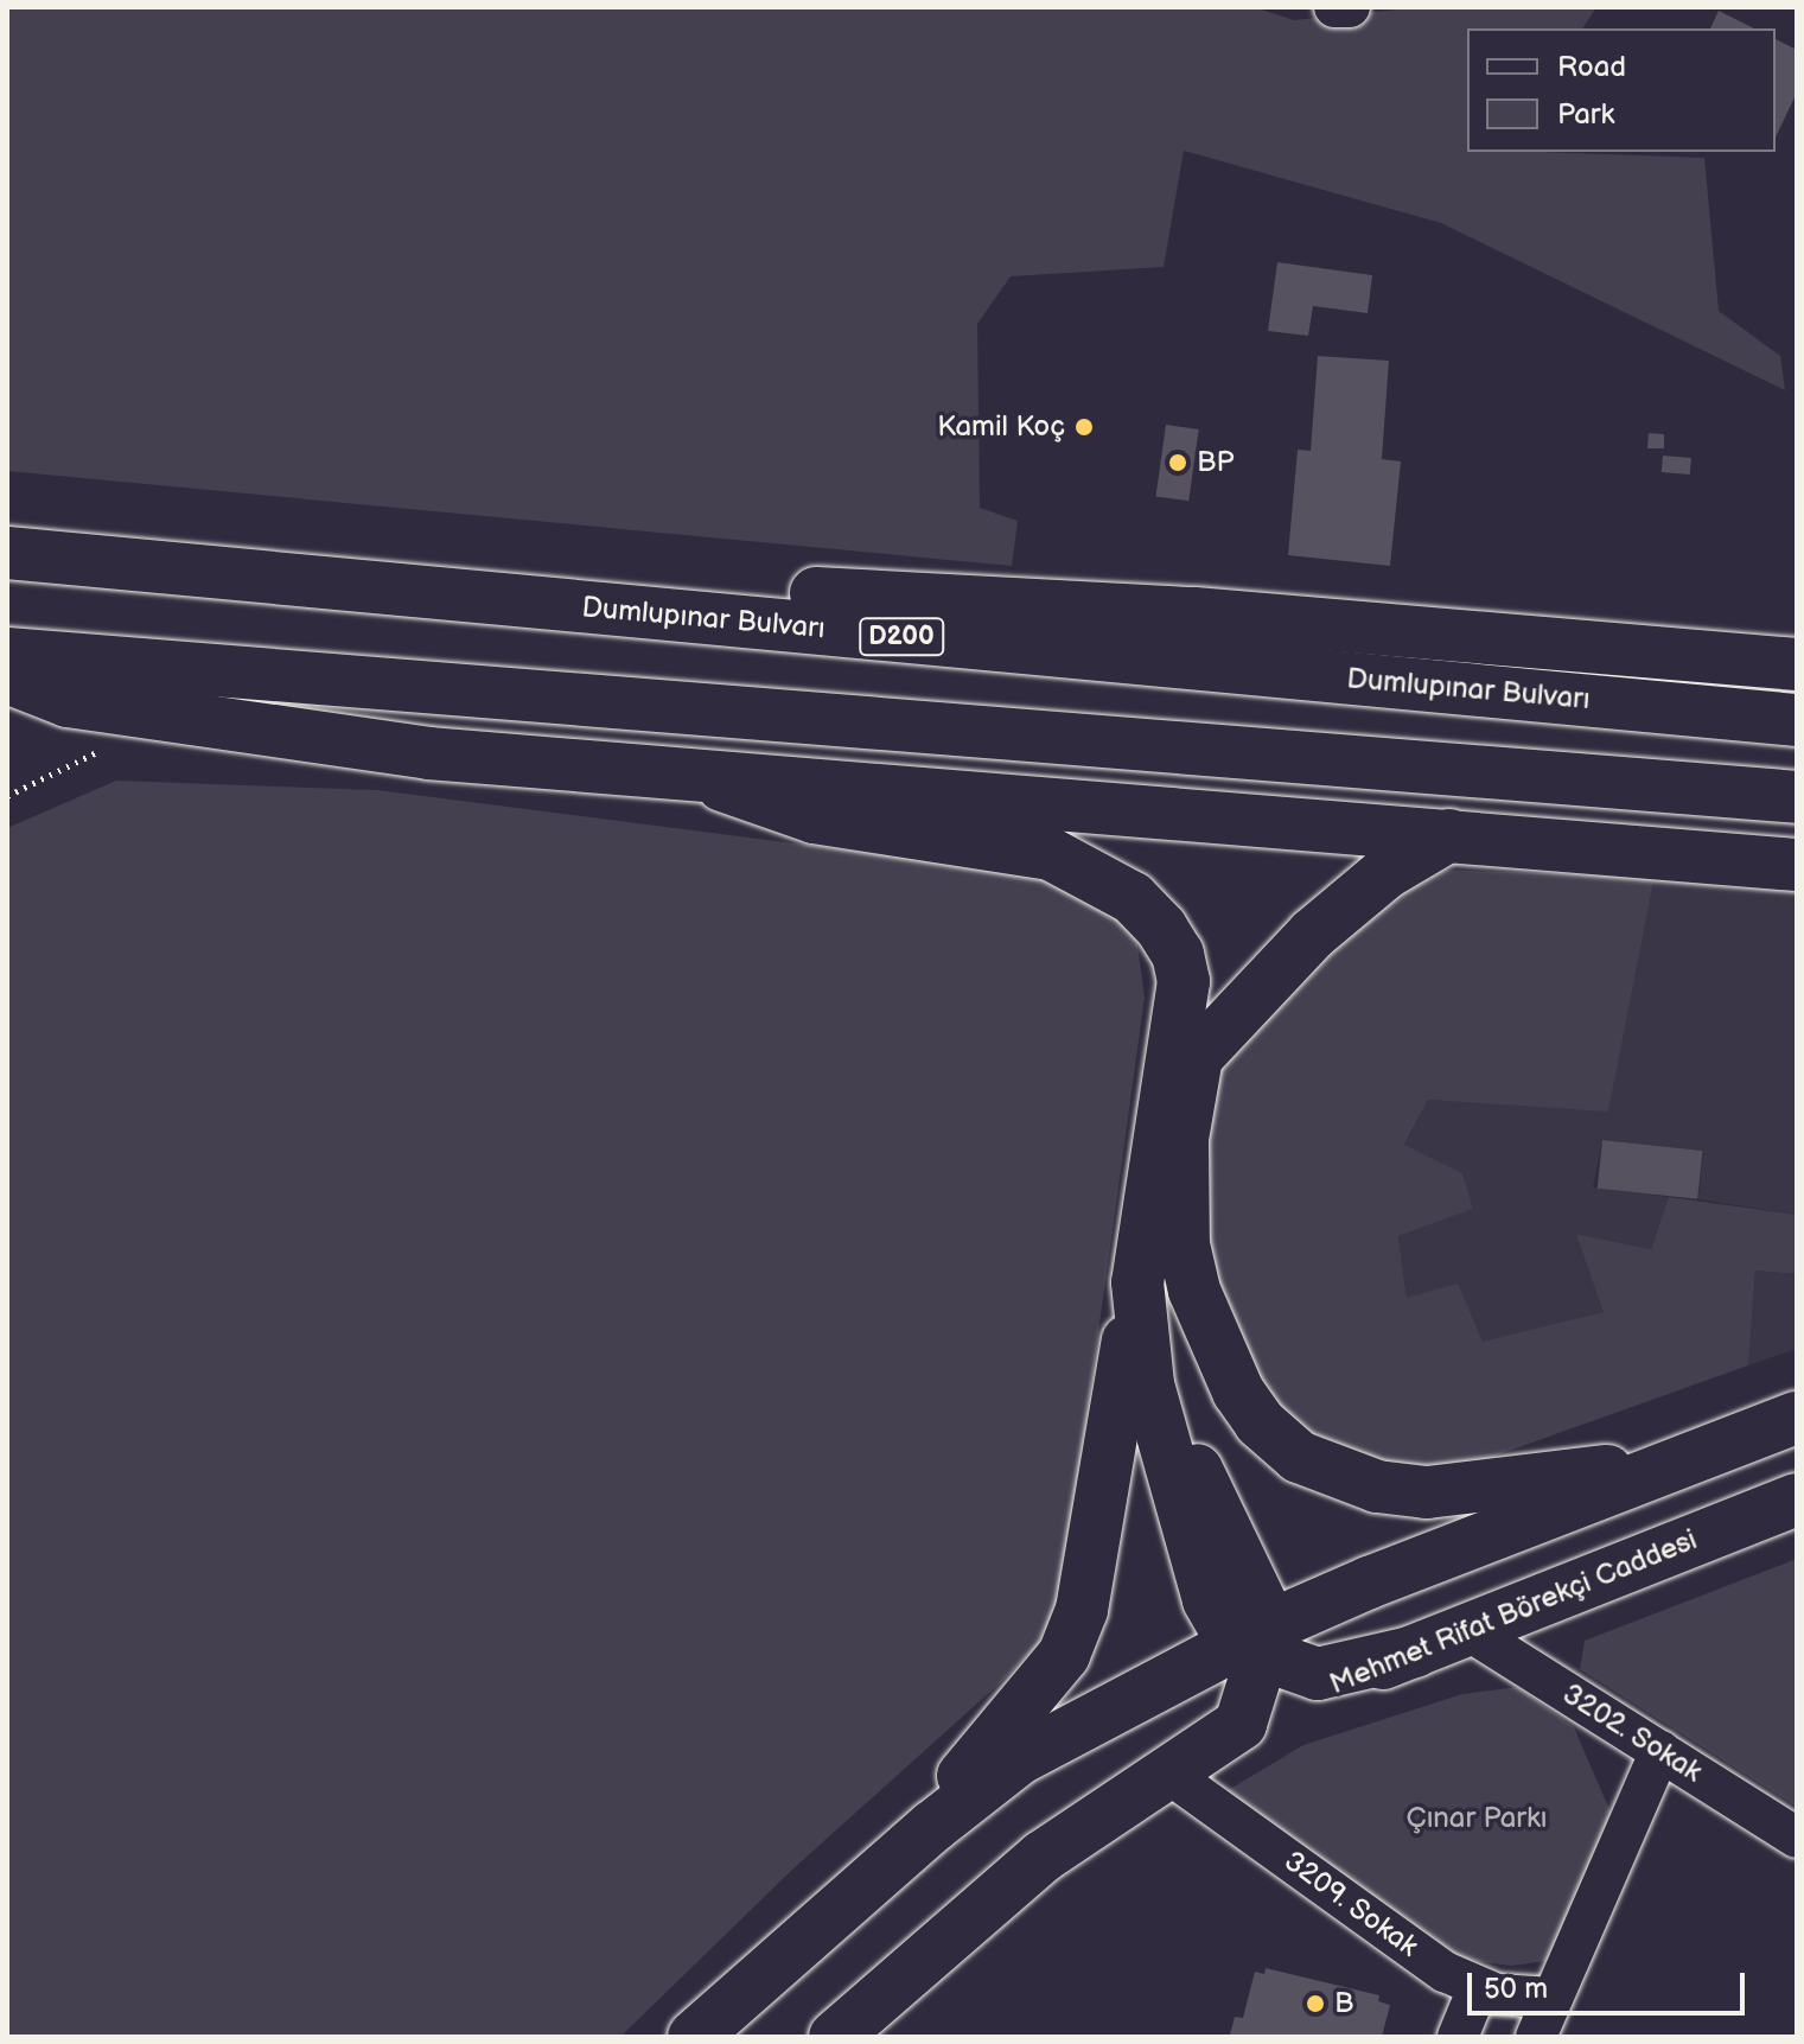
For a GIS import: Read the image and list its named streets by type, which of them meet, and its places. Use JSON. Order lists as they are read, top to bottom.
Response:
{
  "streets": {
    "main road": ["Dumlupınar Bulvarı", "D200", "Mehmet Rifat Börekçi Caddesi"],
    "street": ["3202. Sokak", "3209. Sokak"]
  },
  "crossings": [
    ["Mehmet Rifat Börekçi Caddesi", "3202. Sokak"],
    ["Mehmet Rifat Börekçi Caddesi", "3209. Sokak"]
  ],
  "parks": ["Çınar Parkı"],
  "places": ["Kamil Koç", "BP", "B"],
  "legend": ["Road", "Park"],
  "scale_bar": "50 m"
}
